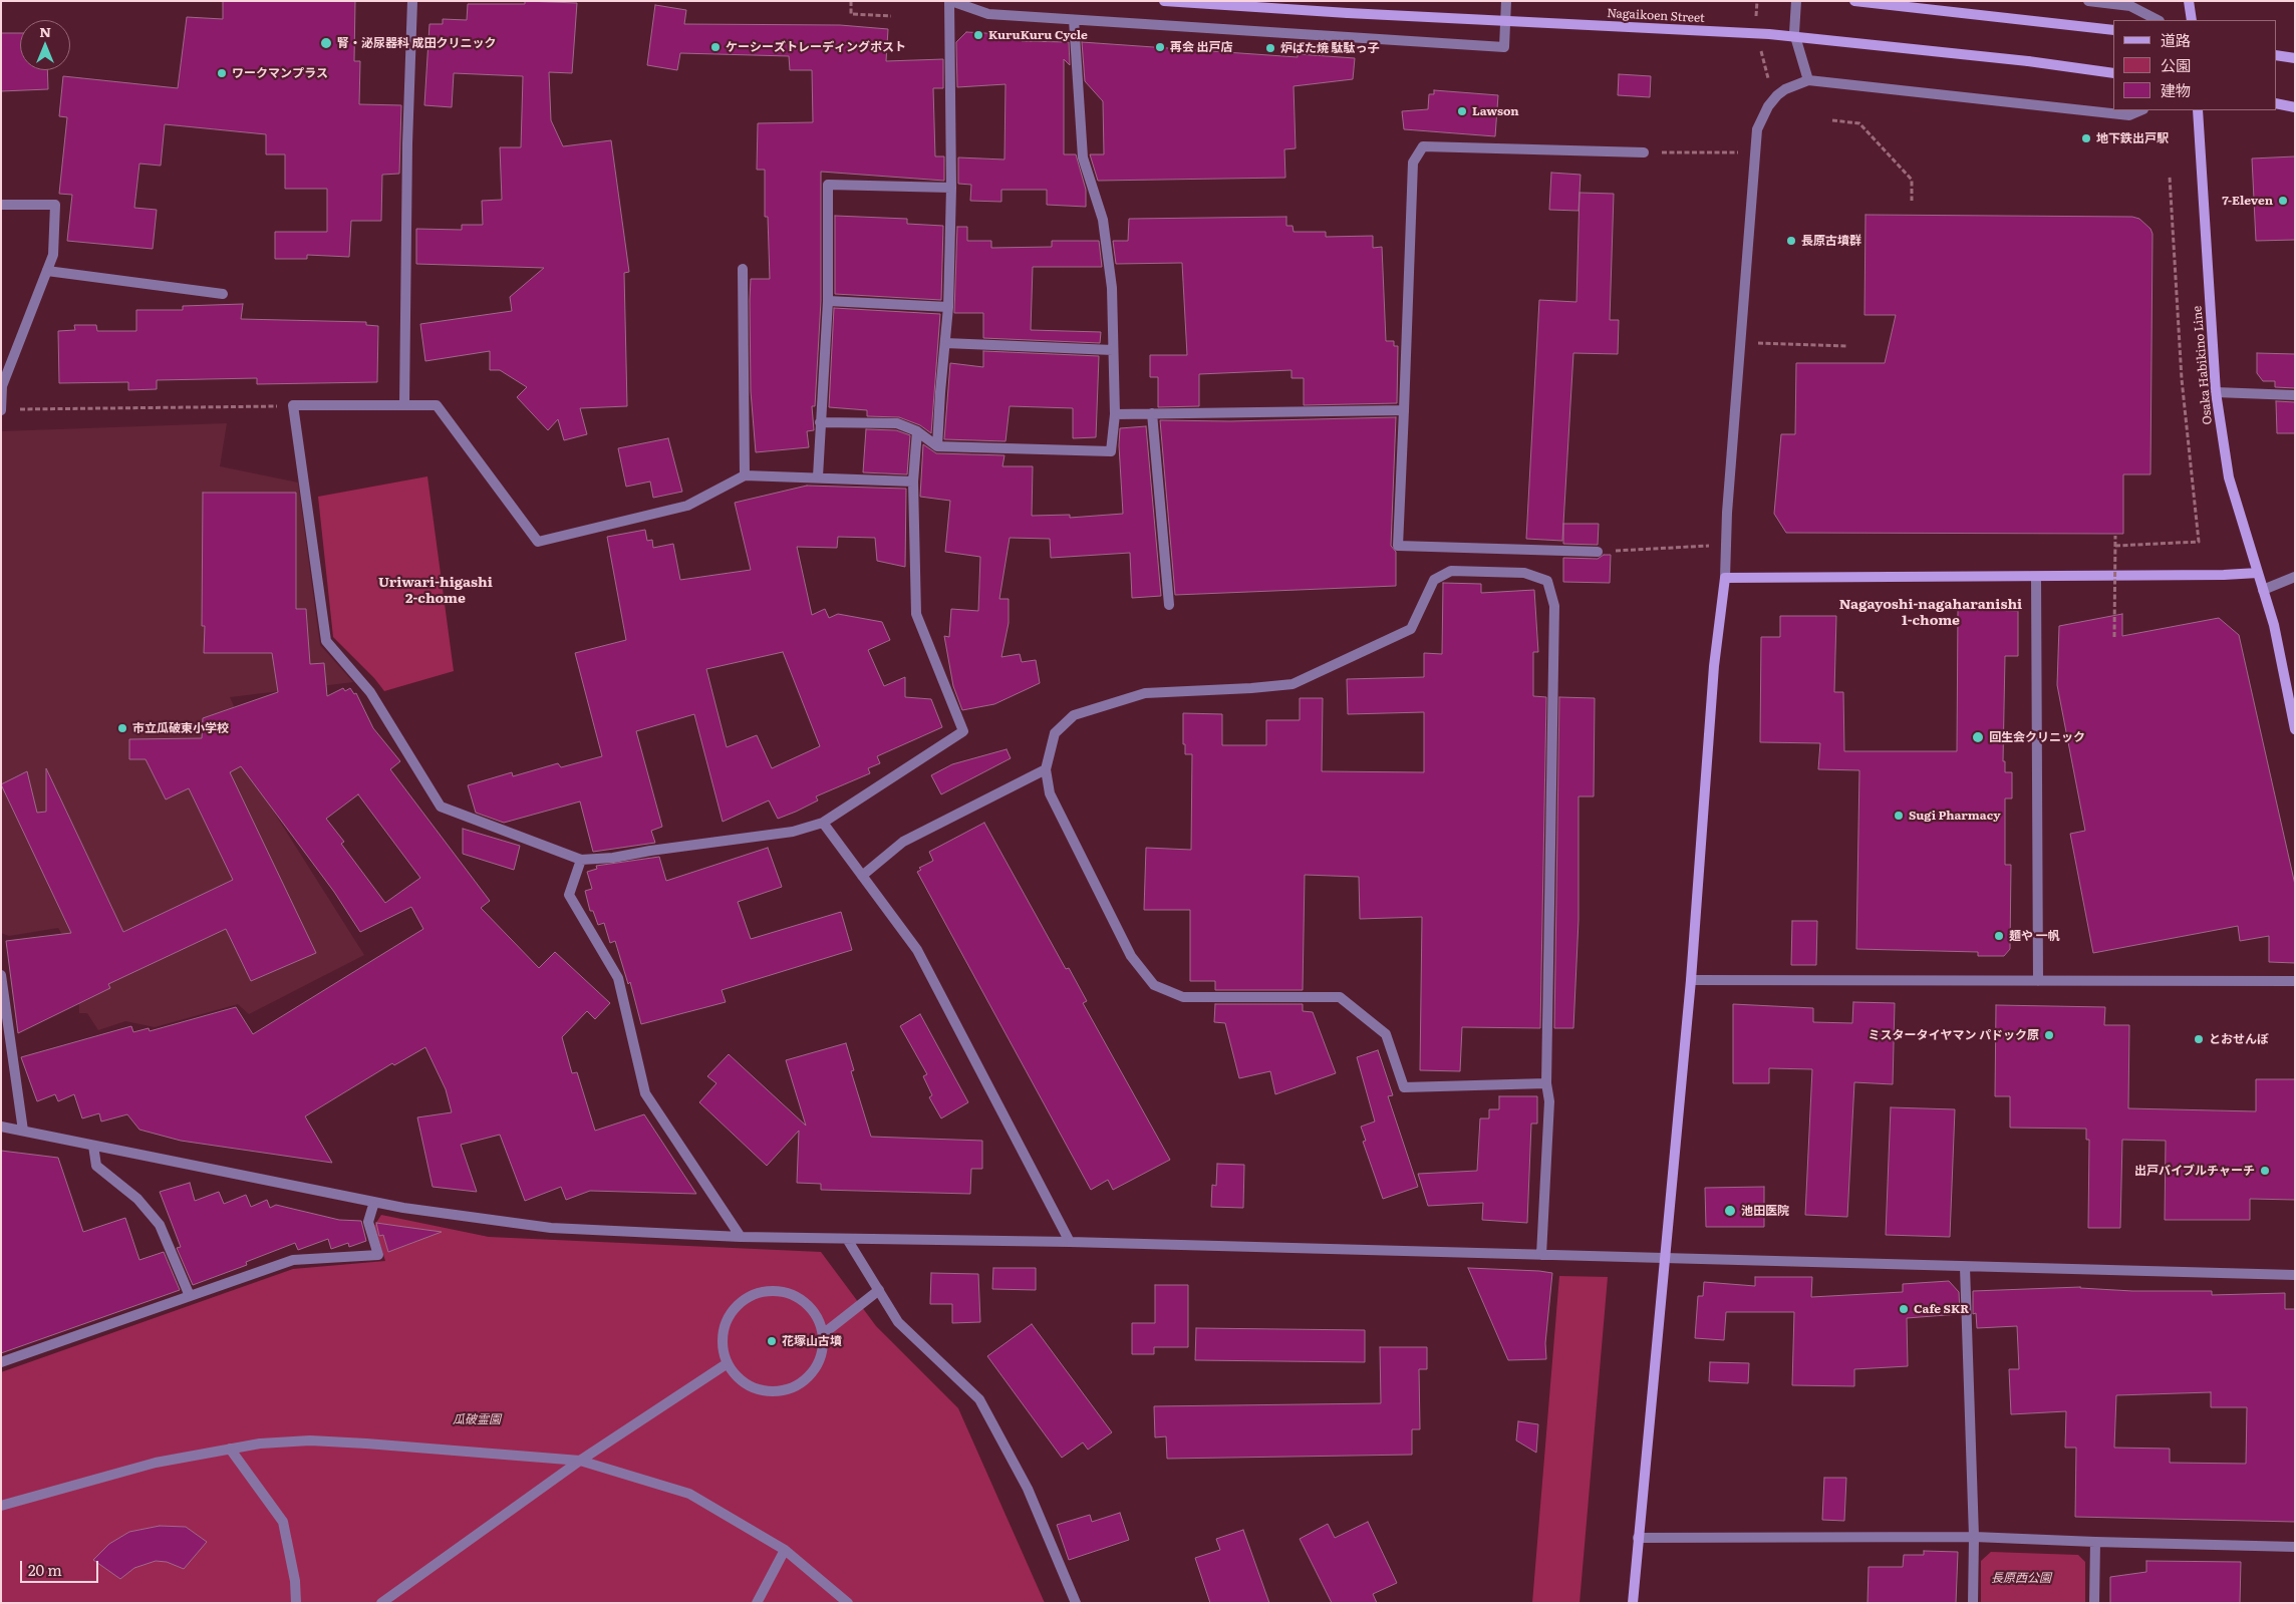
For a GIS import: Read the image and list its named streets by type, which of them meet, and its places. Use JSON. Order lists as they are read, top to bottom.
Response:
{
  "streets": {
    "main road": ["Nagaikoen Street", "Osaka Habikino Line"]
  },
  "districts": ["Uriwari-higashi 2-chome", "Nagayoshi-nagaharanishi 1-chome"],
  "parks": ["瓜破霊園", "長原西公園"],
  "places": [
    "KuruKuru Cycle",
    "腎・泌尿器科 成田クリニック",
    "ケーシーズトレーディングポスト",
    "再会 出戸店",
    "炉ばた焼 駄駄っ子",
    "ワークマンプラス",
    "Lawson",
    "地下鉄出戸駅",
    "7-Eleven",
    "長原古墳群",
    "市立瓜破東小学校",
    "回生会クリニック",
    "Sugi Pharmacy",
    "麺や 一帆",
    "ミスタータイヤマン パドック原",
    "とおせんぼ",
    "出戸バイブルチャーチ",
    "池田医院",
    "Cafe SKR",
    "花塚山古墳"
  ],
  "legend": ["道路", "公園", "建物"],
  "scale_bar": "20 m",
  "north": "top"
}
